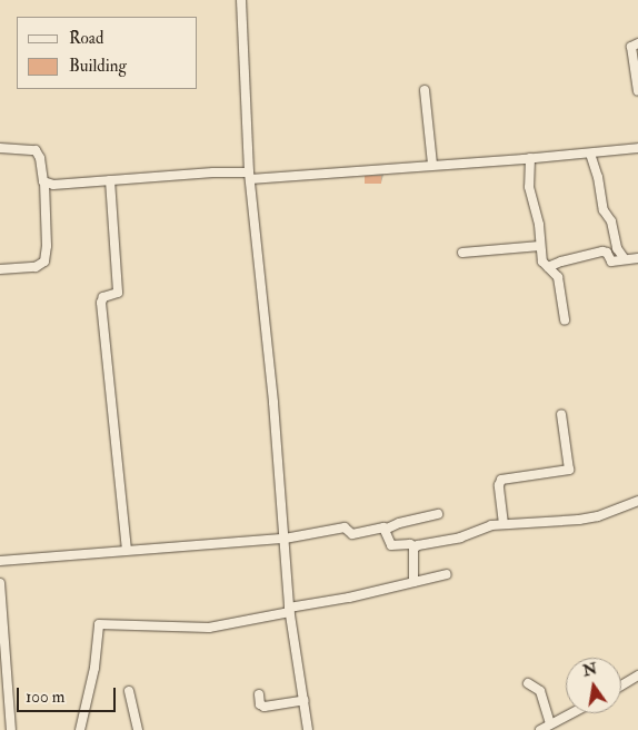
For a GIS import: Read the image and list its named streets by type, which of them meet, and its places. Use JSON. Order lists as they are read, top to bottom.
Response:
{
  "legend": ["Road", "Building"],
  "scale_bar": "100 m",
  "north": "top"
}
